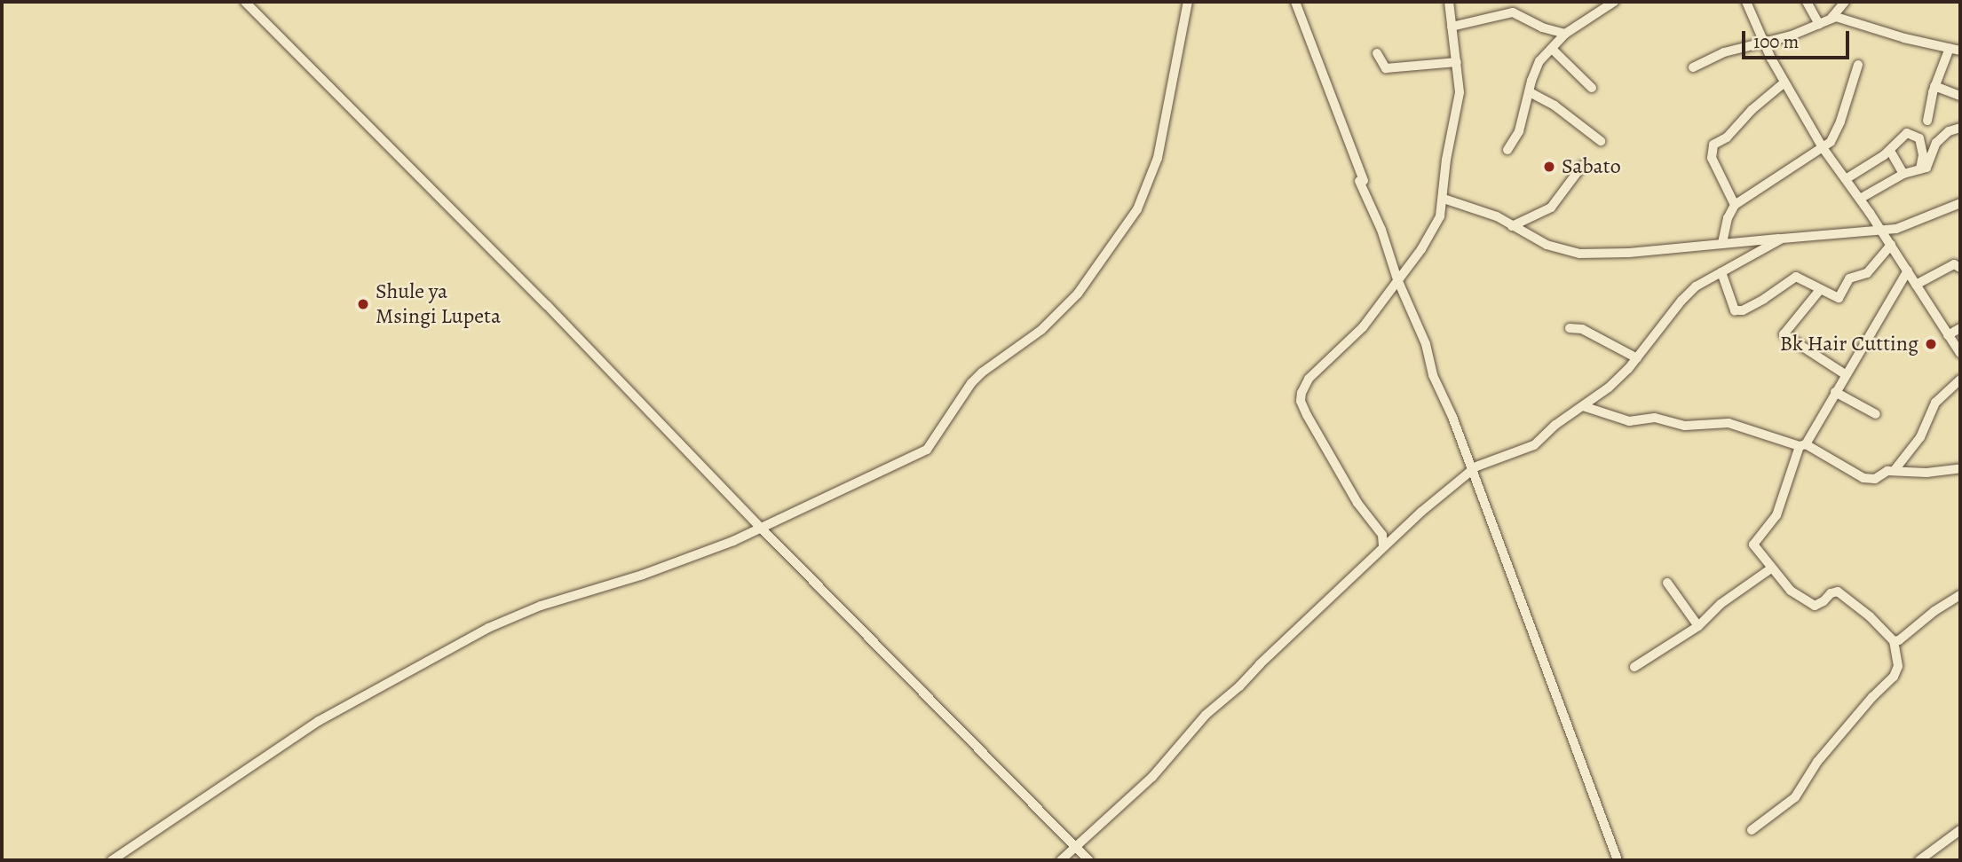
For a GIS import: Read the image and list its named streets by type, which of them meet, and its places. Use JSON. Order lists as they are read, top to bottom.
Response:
{
  "places": ["Sabato", "Shule ya Msingi Lupeta", "Bk Hair Cutting"],
  "scale_bar": "100 m"
}
